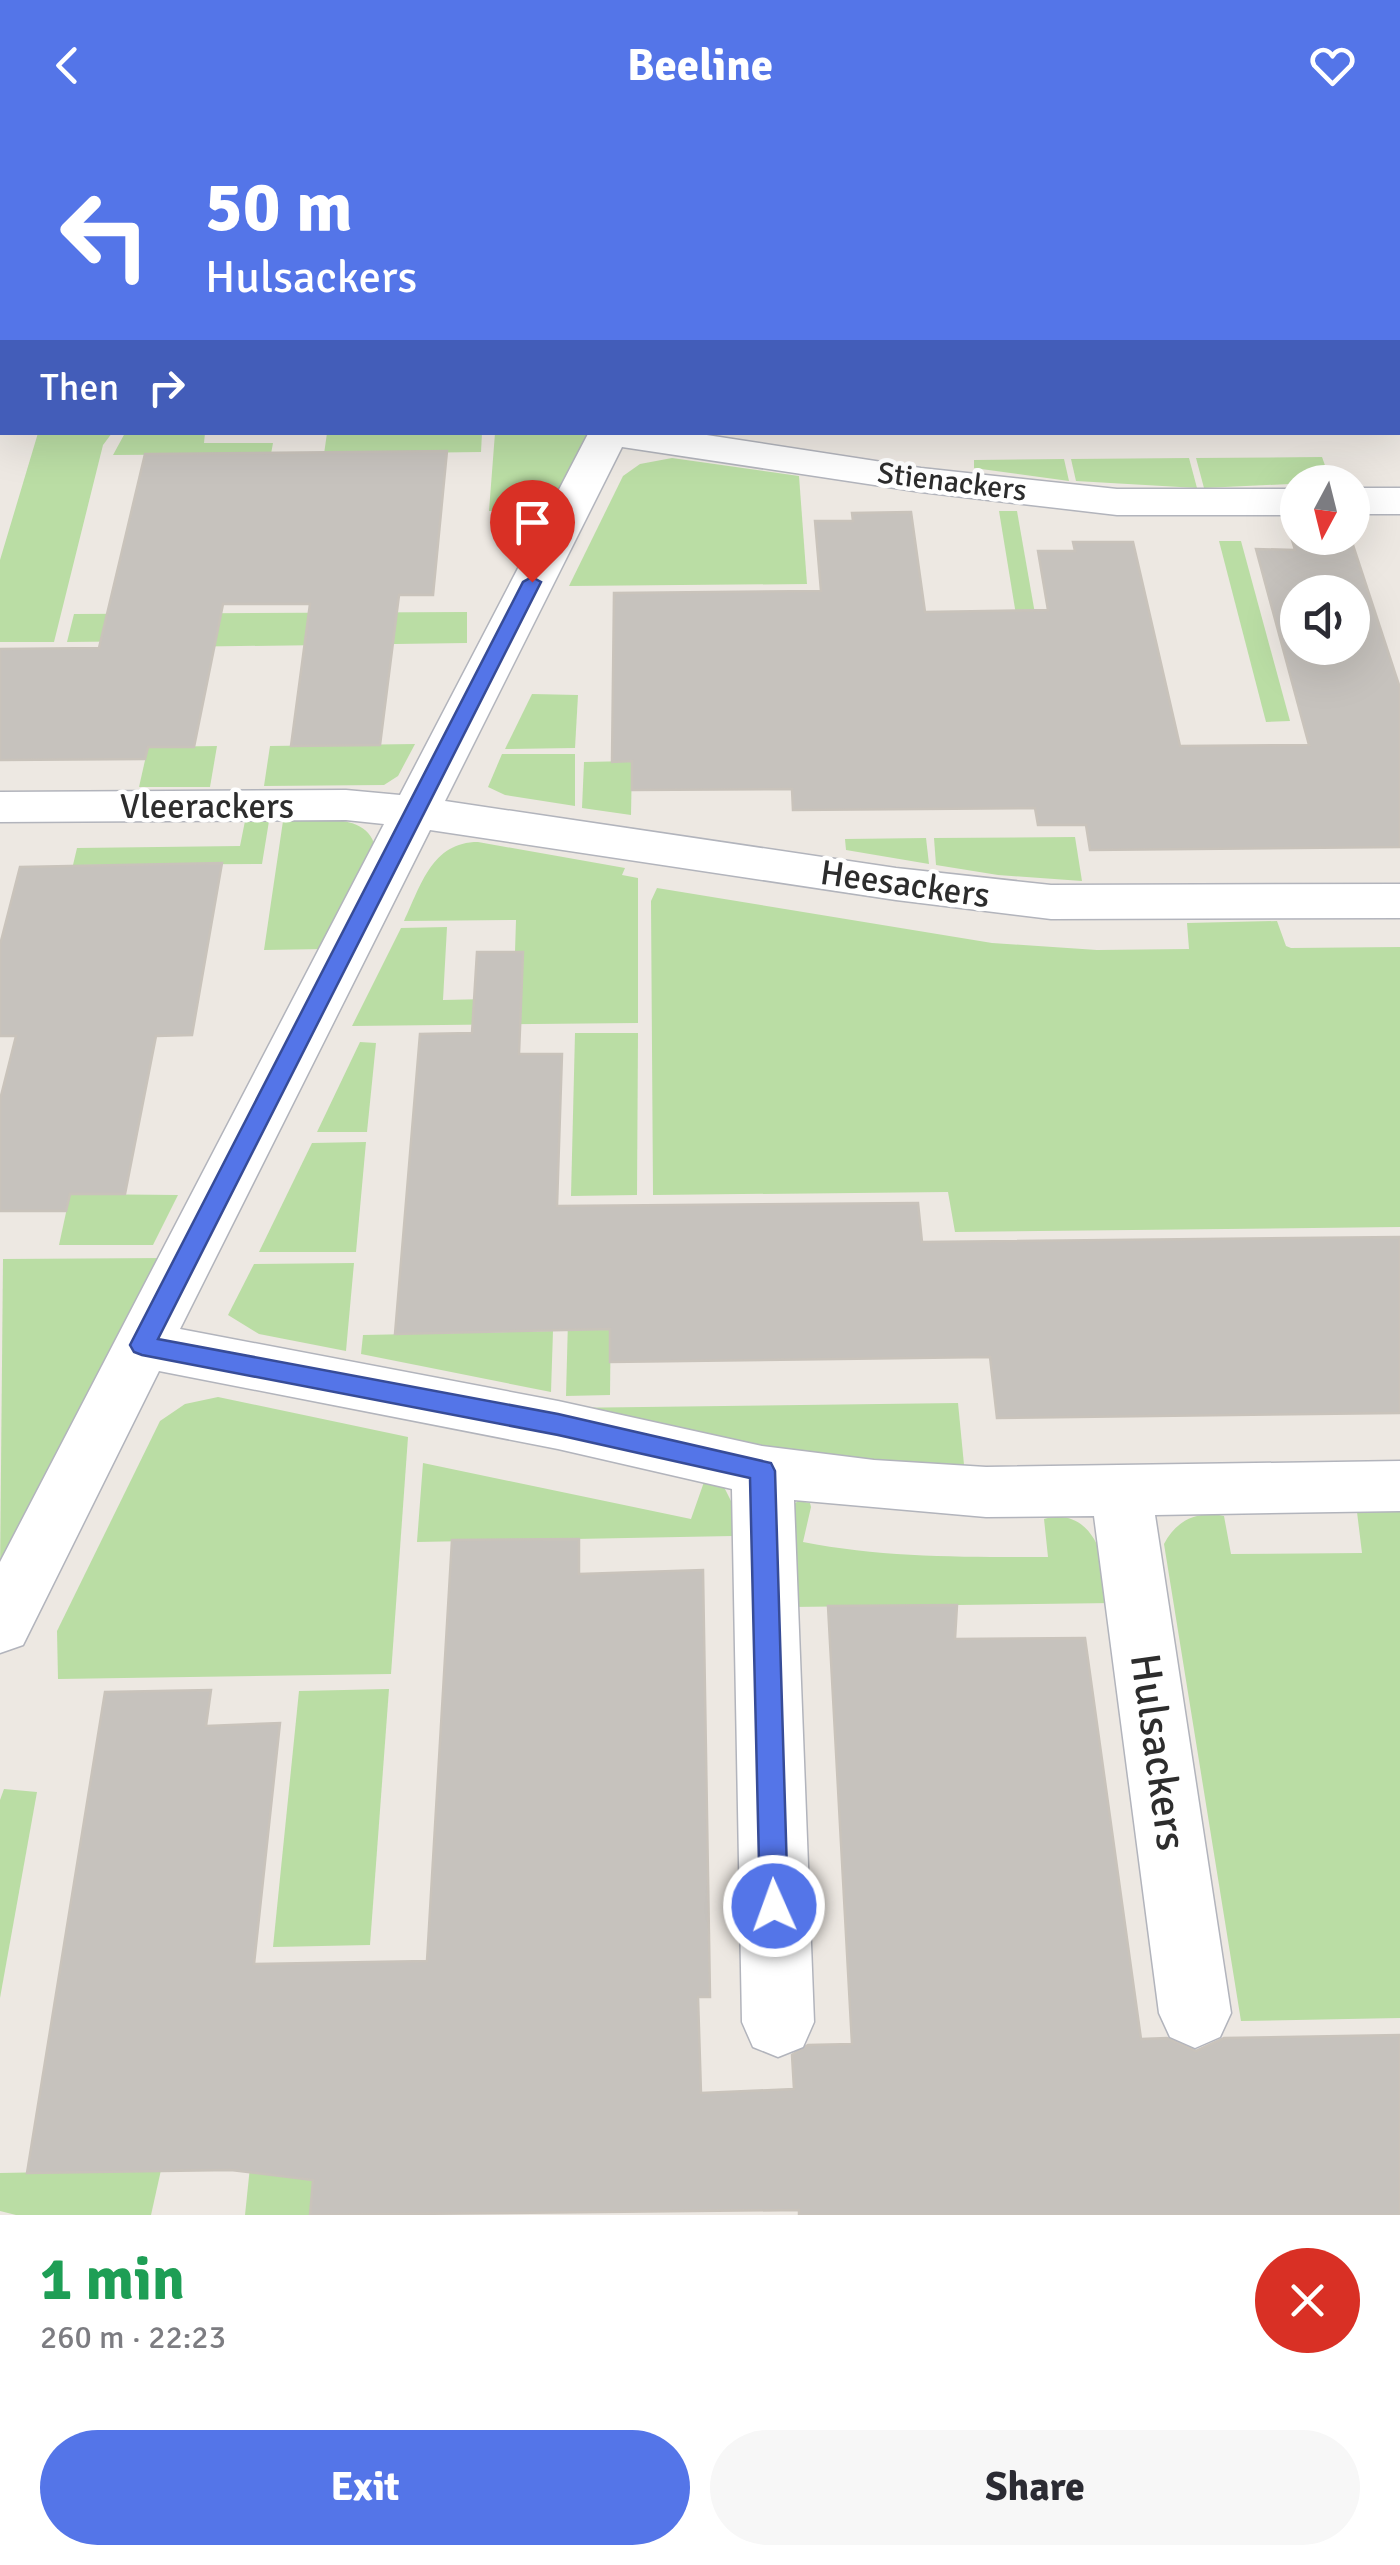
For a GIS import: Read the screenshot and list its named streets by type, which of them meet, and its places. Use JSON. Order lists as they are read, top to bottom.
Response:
{
  "streets": {
    "street": [
      "Stienackers",
      "Vleerackers",
      "Heesackers",
      "Hulsackers"
    ]
  },
  "crossings": [
    ["Vleerackers", "Heesackers"]
  ],
  "north": "bottom",
  "page": {
    "header": "Beeline",
    "turn": ["50 m", "Hulsackers"],
    "then": "Then",
    "heading": ["1 min", "260 m · 22:23"],
    "buttons": ["Exit", "Share"]
  }
}
